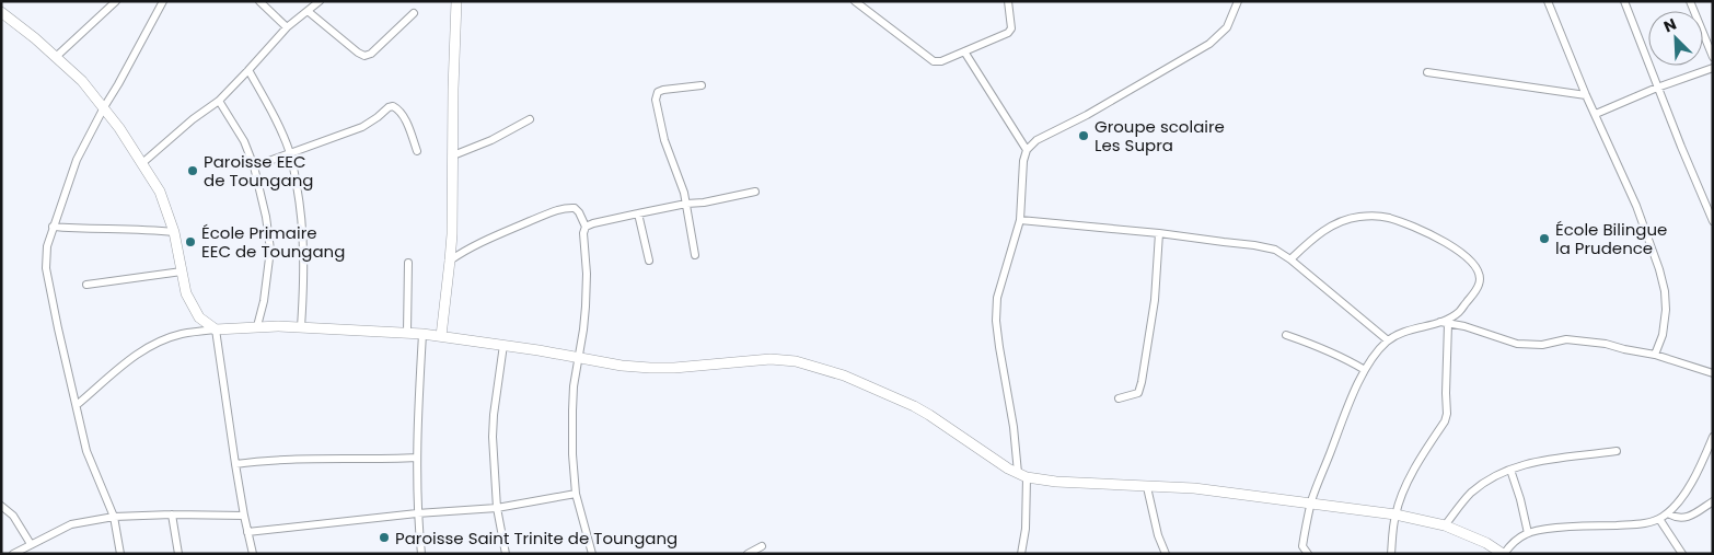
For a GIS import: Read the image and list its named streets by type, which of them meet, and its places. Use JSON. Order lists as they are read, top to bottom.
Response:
{
  "places": [
    "Groupe scolaire Les Supra",
    "Paroisse EEC de Toungang",
    "École Bilingue la Prudence",
    "École Primaire EEC de Toungang",
    "Paroisse Saint Trinite de Toungang"
  ],
  "north": "top left"
}
